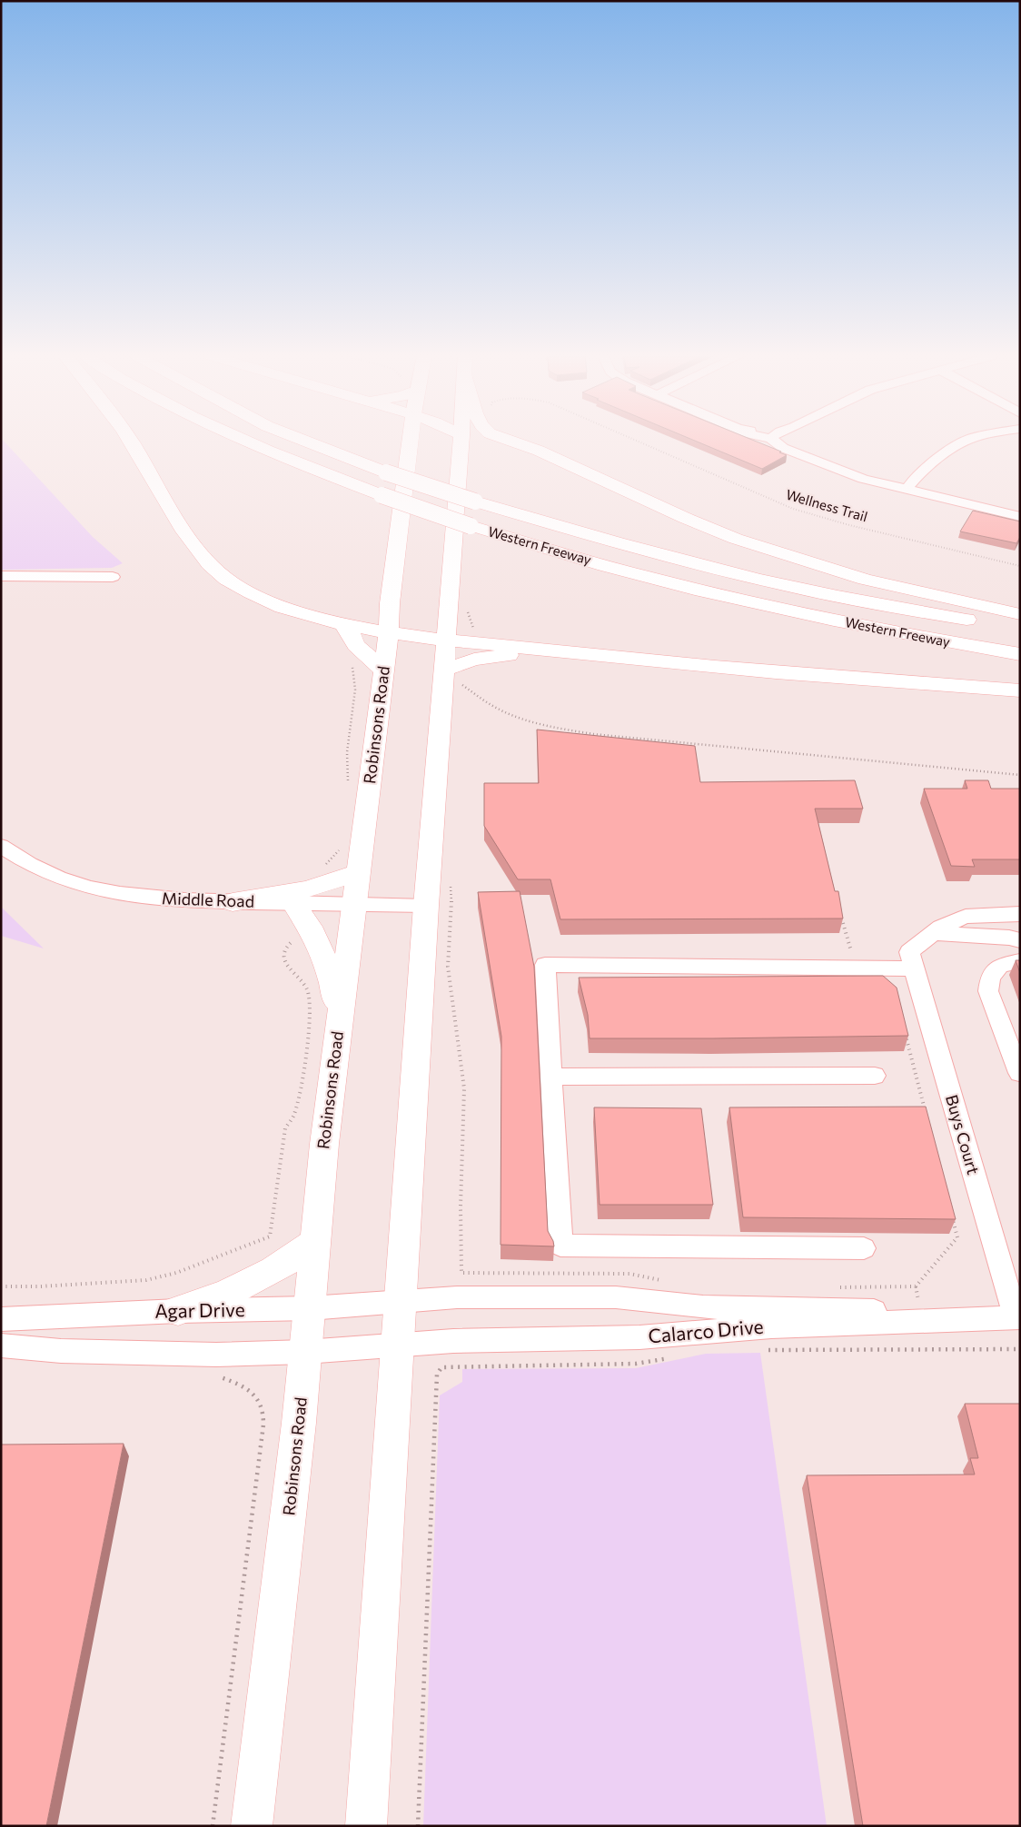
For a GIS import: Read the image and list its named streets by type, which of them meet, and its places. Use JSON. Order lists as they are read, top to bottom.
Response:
{
  "streets": {
    "main road": ["Western Freeway", "Robinsons Road"],
    "street": [
      "Middle Road",
      "Buys Court",
      "Agar Drive",
      "Calarco Drive"
    ],
    "path": ["Wellness Trail"]
  },
  "crossings": [
    ["Robinsons Road", "Middle Road"],
    ["Robinsons Road", "Agar Drive"],
    ["Buys Court", "Calarco Drive"],
    ["Agar Drive", "Calarco Drive"]
  ]
}
